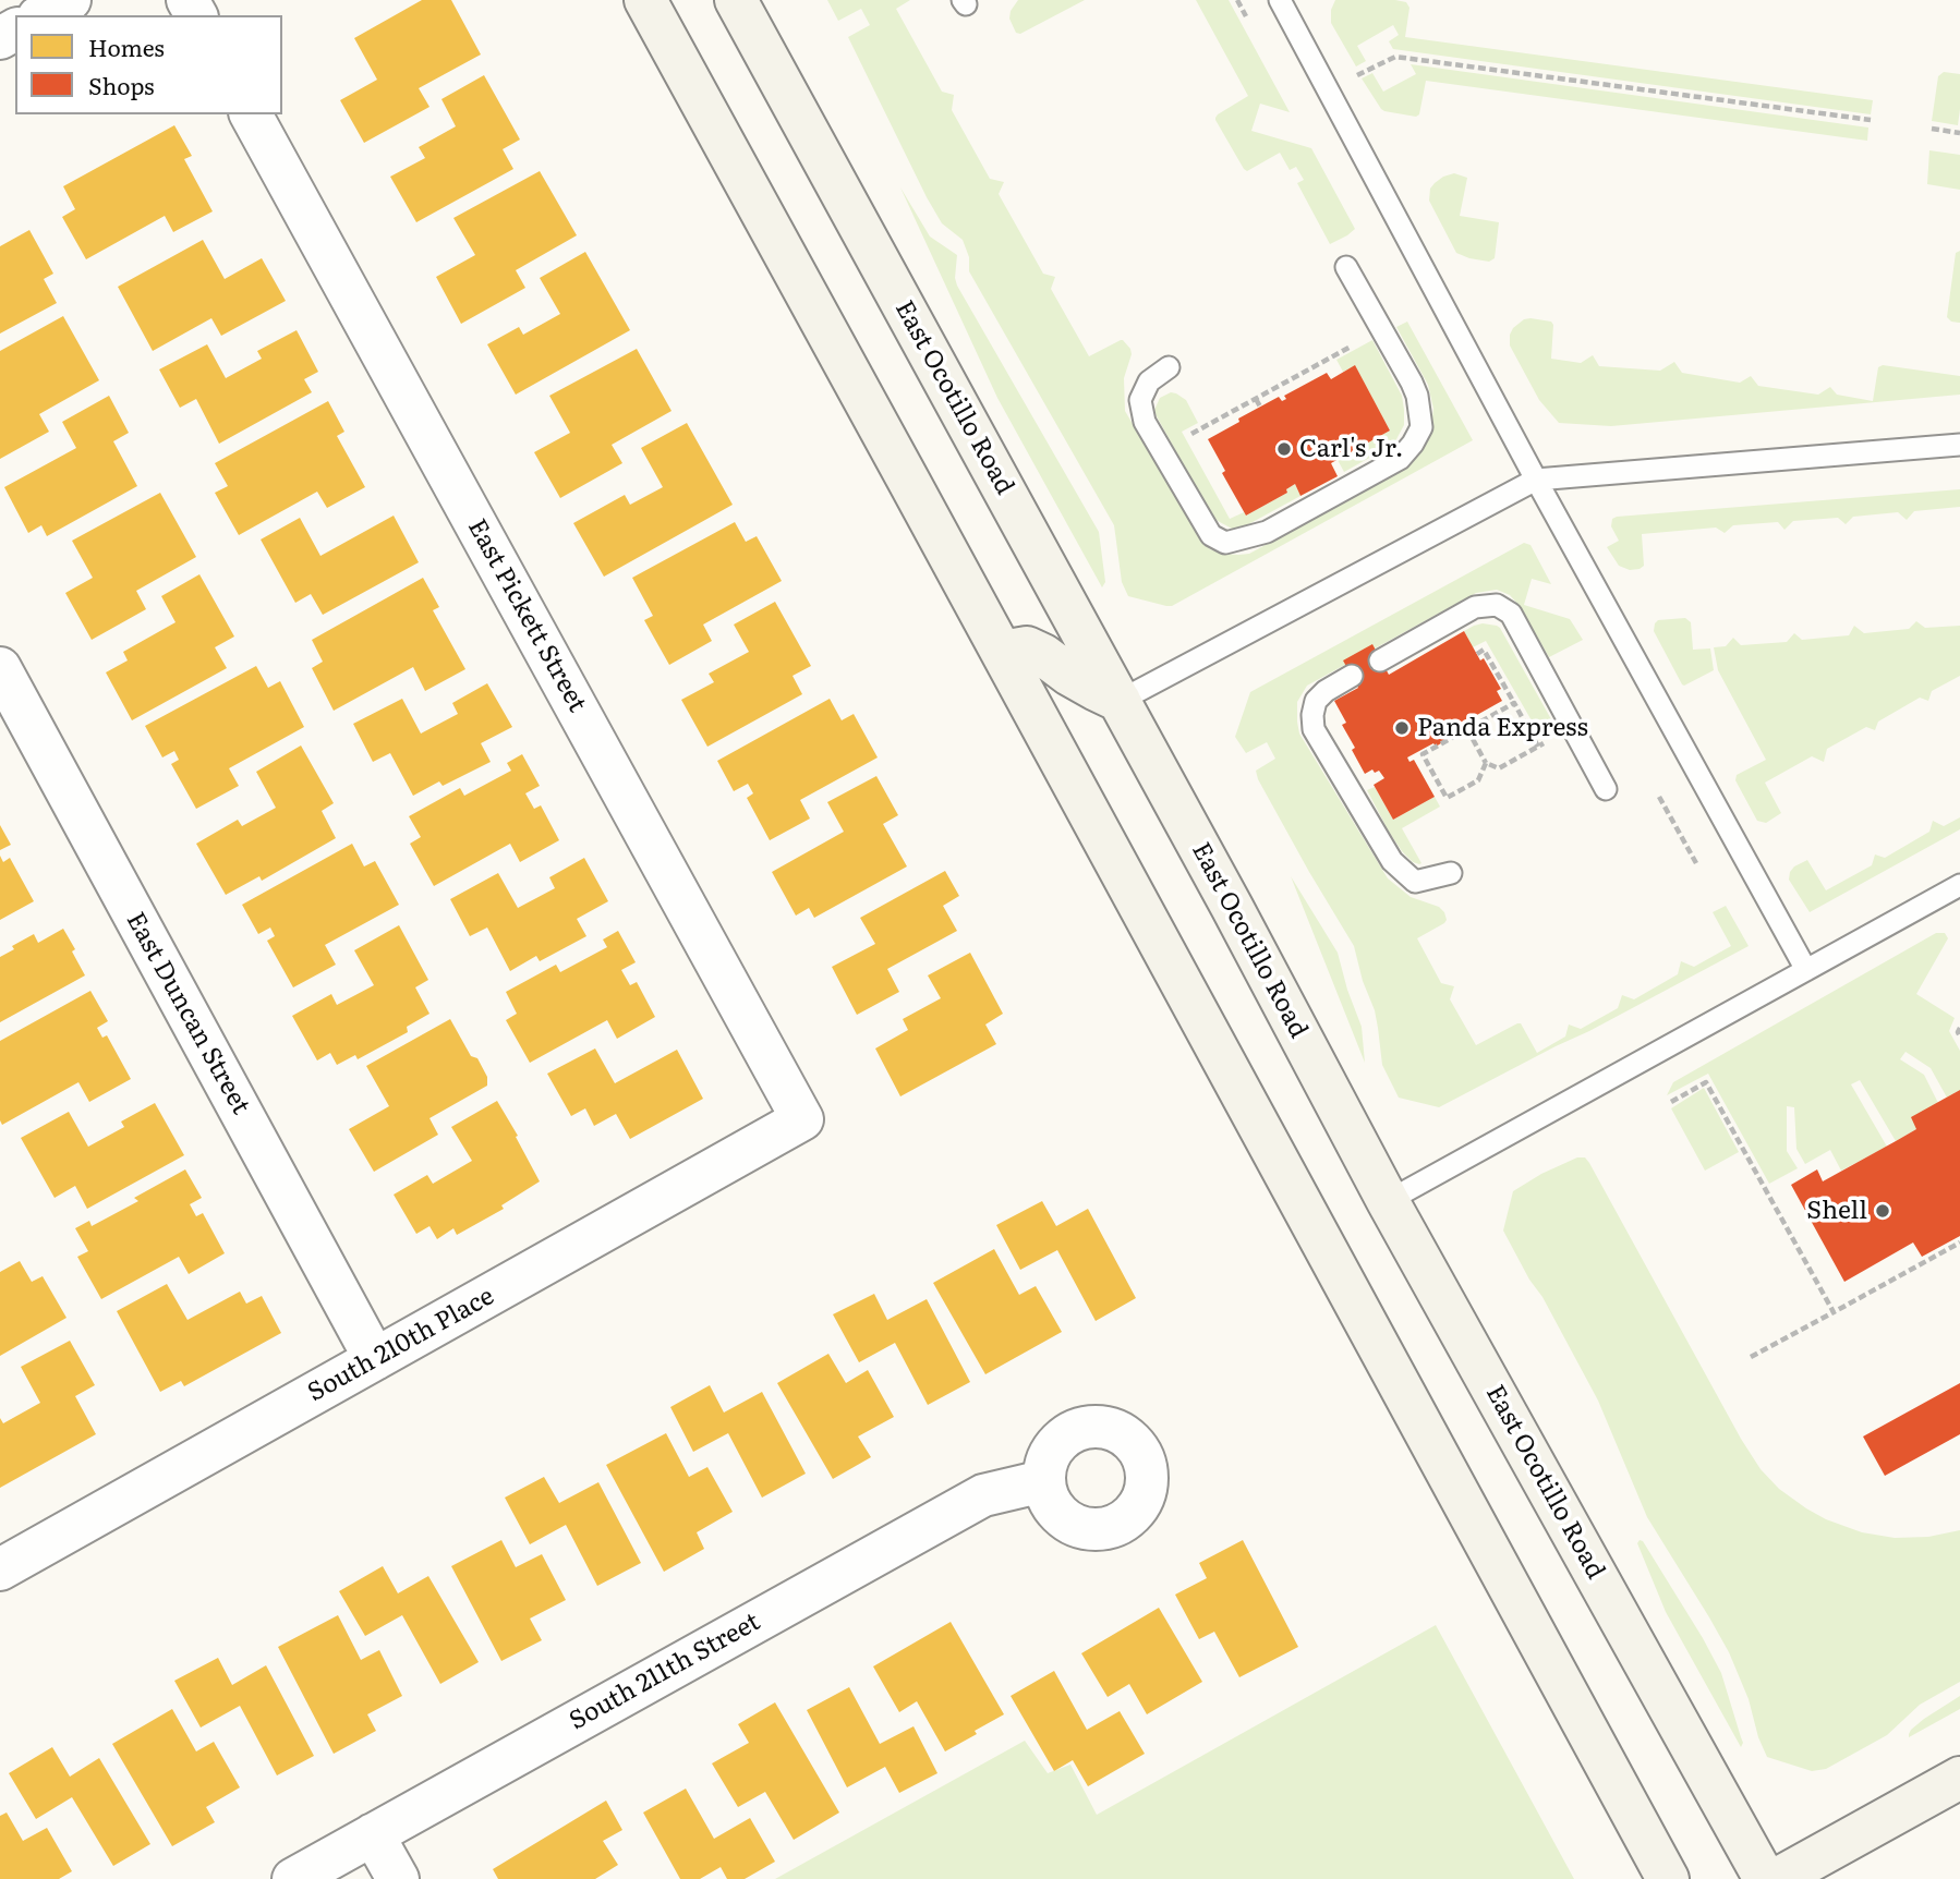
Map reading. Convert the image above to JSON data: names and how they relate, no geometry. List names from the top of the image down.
{
  "streets": {
    "main road": ["East Ocotillo Road"],
    "street": [
      "East Pickett Street",
      "East Duncan Street",
      "South 210th Place",
      "South 211th Street"
    ]
  },
  "crossings": [
    ["East Pickett Street", "South 210th Place"],
    ["East Duncan Street", "South 210th Place"]
  ],
  "places": ["Carl's Jr.", "Panda Express", "Shell"],
  "legend": ["Homes", "Shops"]
}
